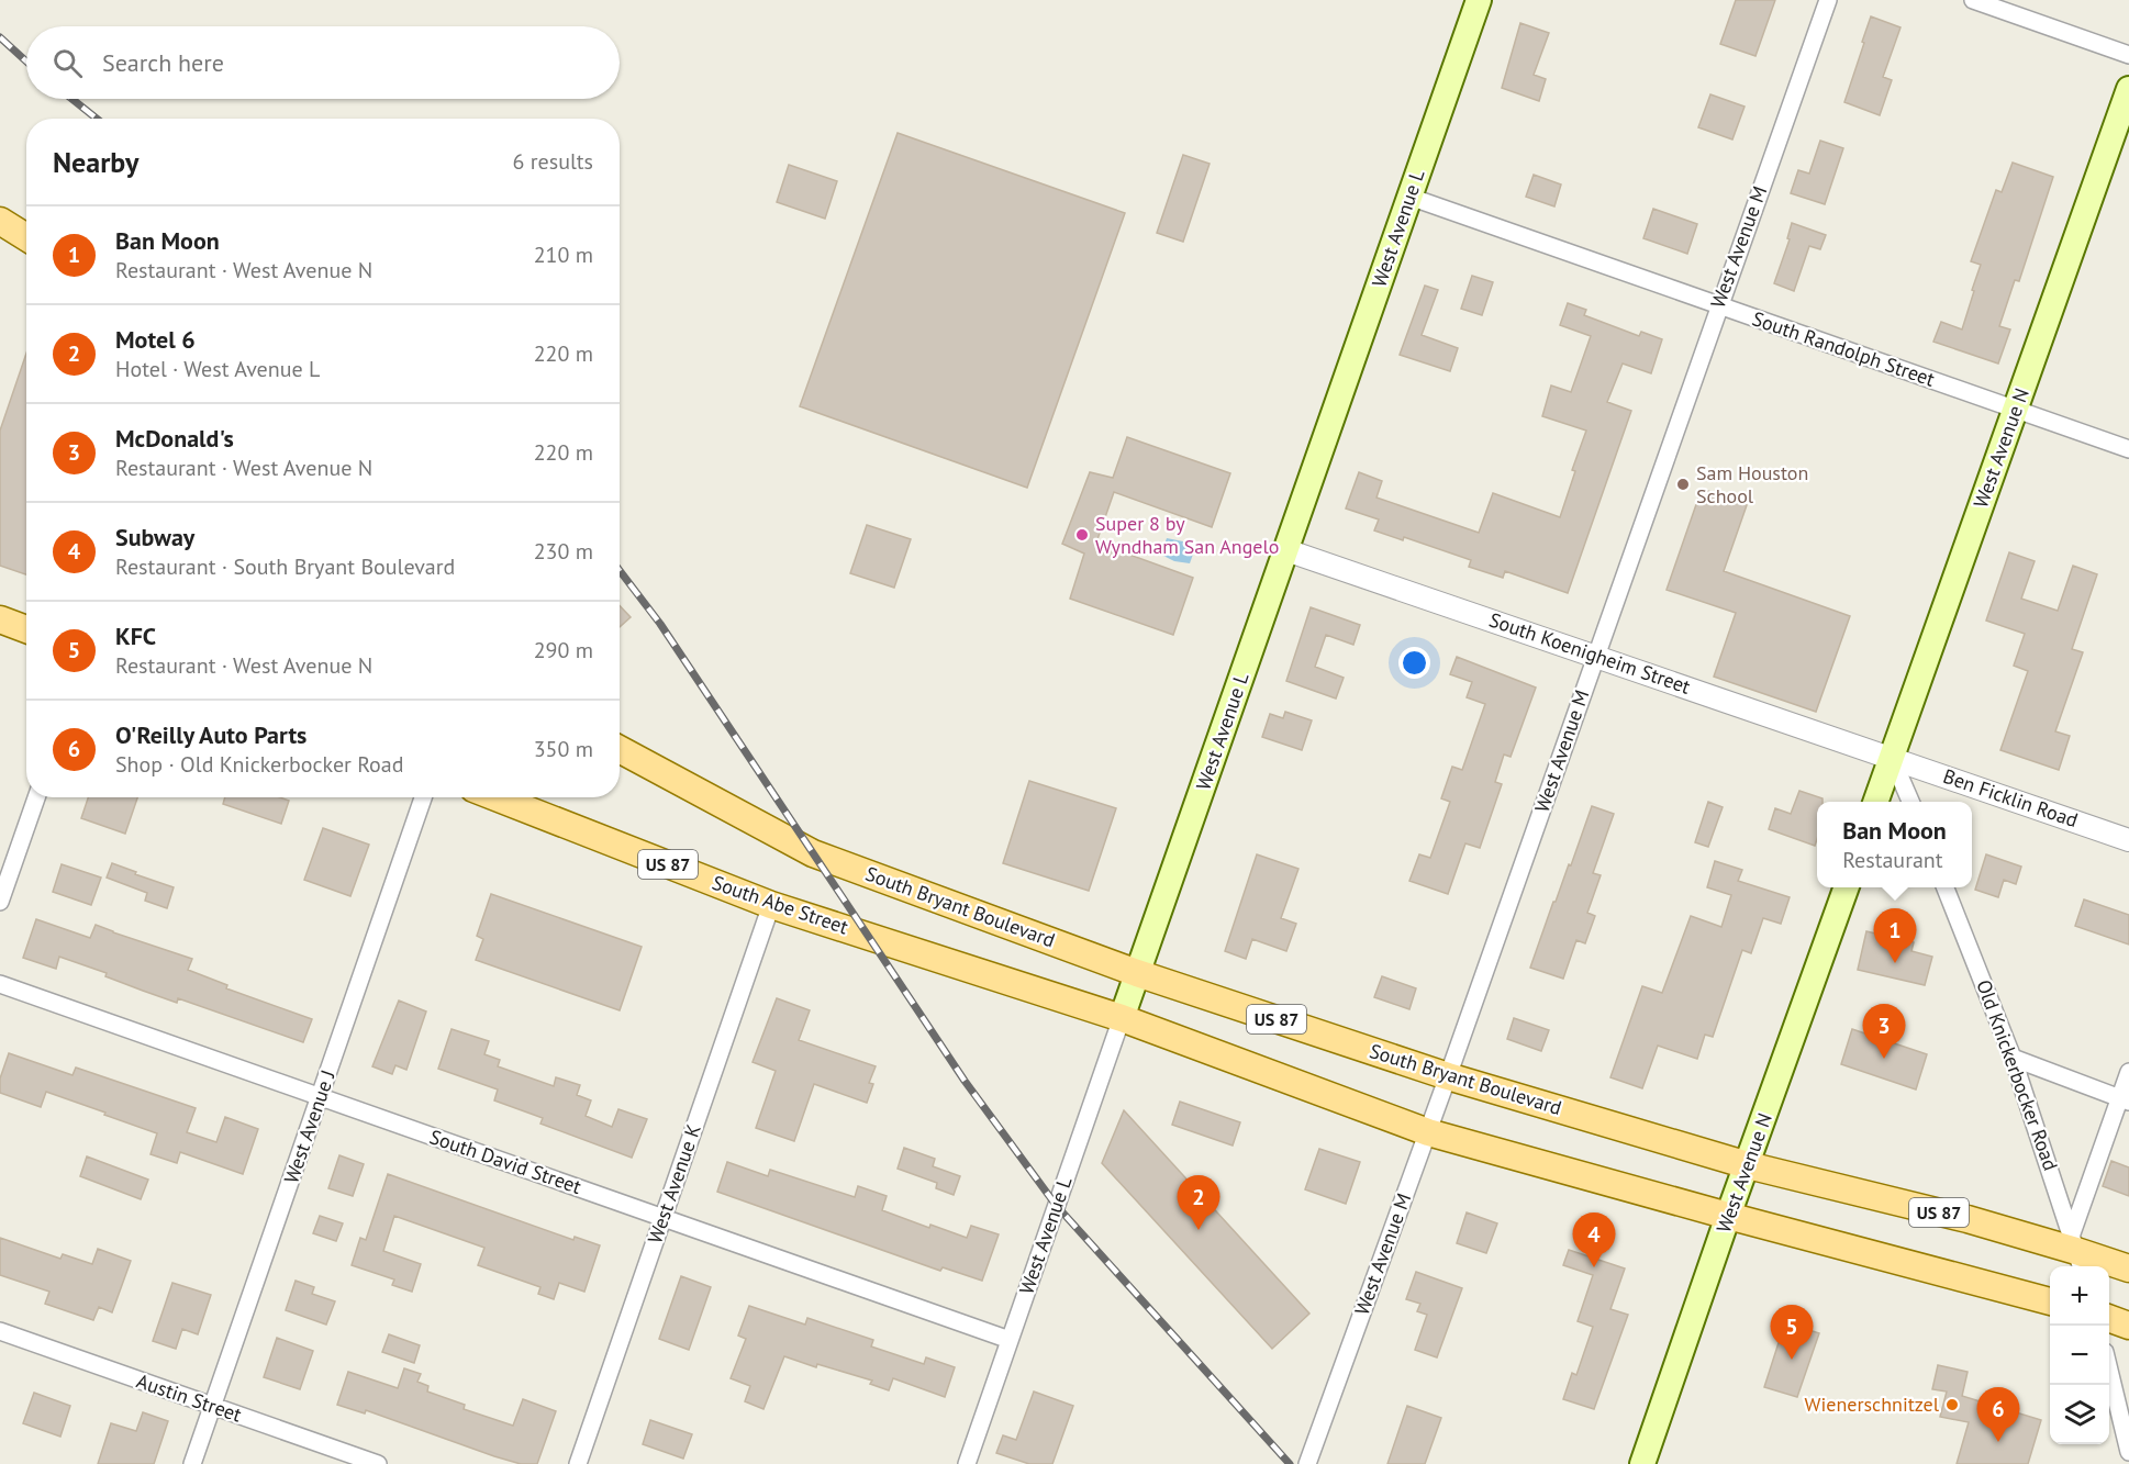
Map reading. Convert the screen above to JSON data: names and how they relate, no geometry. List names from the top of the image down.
{
  "streets": {
    "main road": [
      "West Avenue L",
      "West Avenue N",
      "US 87",
      "South Abe Street",
      "South Bryant Boulevard"
    ],
    "street": [
      "West Avenue M",
      "South Randolph Street",
      "South Koenigheim Street",
      "Ben Ficklin Road",
      "Old Knickerbocker Road",
      "West Avenue J",
      "South David Street",
      "West Avenue K",
      "Austin Street"
    ]
  },
  "crossings": [
    ["West Avenue L", "South Randolph Street"],
    ["West Avenue L", "South Koenigheim Street"],
    ["West Avenue L", "US 87"],
    ["West Avenue L", "South Abe Street"],
    ["West Avenue L", "South Bryant Boulevard"],
    ["West Avenue L", "South David Street"],
    ["West Avenue M", "South Randolph Street"],
    ["West Avenue M", "South Koenigheim Street"],
    ["West Avenue M", "US 87"],
    ["West Avenue M", "South Bryant Boulevard"],
    ["South Randolph Street", "West Avenue N"],
    ["West Avenue N", "South Koenigheim Street"],
    ["West Avenue N", "Ben Ficklin Road"],
    ["West Avenue N", "US 87"],
    ["West Avenue N", "South Bryant Boulevard"],
    ["South Koenigheim Street", "Ben Ficklin Road"],
    ["US 87", "South Abe Street"],
    ["South Abe Street", "West Avenue K"],
    ["South Bryant Boulevard", "Old Knickerbocker Road"],
    ["West Avenue J", "South David Street"],
    ["West Avenue J", "Austin Street"],
    ["South David Street", "West Avenue K"]
  ],
  "places": ["Sam Houston School", "Super 8 by Wyndham San Angelo", "Wienerschnitzel"],
  "page": {
    "search": "Search here",
    "heading": ["Nearby", "6 results"],
    "list": [
      {
        "mark": "1",
        "name": "Ban Moon",
        "note": "Restaurant · West Avenue N",
        "value": "210 m"
      },
      {
        "mark": "2",
        "name": "Motel 6",
        "note": "Hotel · West Avenue L",
        "value": "220 m"
      },
      {
        "mark": "3",
        "name": "McDonald's",
        "note": "Restaurant · West Avenue N",
        "value": "220 m"
      },
      {
        "mark": "4",
        "name": "Subway",
        "note": "Restaurant · South Bryant Boulevard",
        "value": "230 m"
      },
      {
        "mark": "5",
        "name": "KFC",
        "note": "Restaurant · West Avenue N",
        "value": "290 m"
      },
      {
        "mark": "6",
        "name": "O'Reilly Auto Parts",
        "note": "Shop · Old Knickerbocker Road",
        "value": "350 m"
      }
    ],
    "popup": ["Ban Moon", "Restaurant"],
    "pins": [
      "1",
      "3",
      "2",
      "4",
      "5",
      "6"
    ],
    "map_buttons": ["+", "−"]
  }
}
